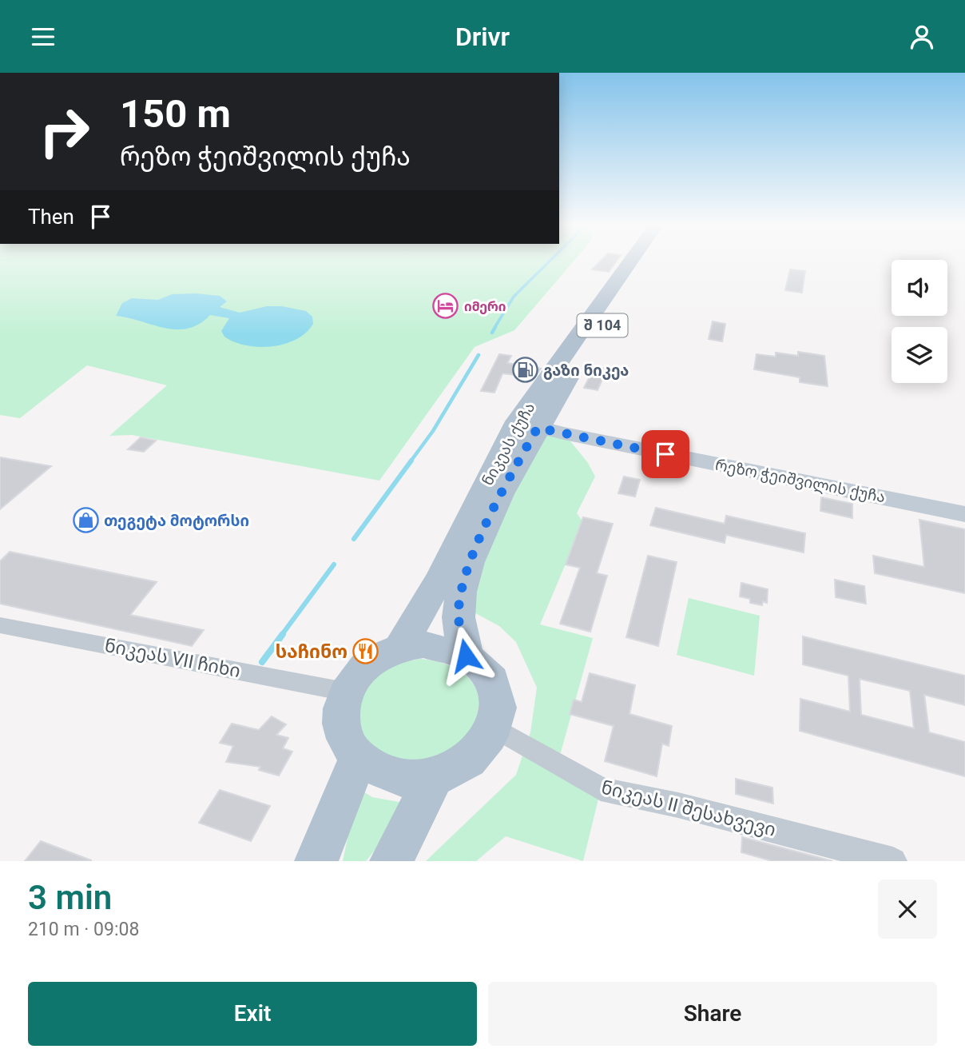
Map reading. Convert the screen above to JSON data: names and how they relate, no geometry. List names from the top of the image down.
{
  "streets": {
    "main road": ["შ 104", "ნიკეას ქუჩა", "რეზო ჭეიშვილის ქუჩა"],
    "street": ["ნიკეას VII ჩიხი", "ნიკეას II შესახვევი"]
  },
  "crossings": [
    ["ნიკეას ქუჩა", "რეზო ჭეიშვილის ქუჩა"],
    ["ნიკეას ქუჩა", "ნიკეას VII ჩიხი"],
    ["ნიკეას ქუჩა", "ნიკეას II შესახვევი"],
    ["ნიკეას VII ჩიხი", "ნიკეას II შესახვევი"]
  ],
  "places": {
    "hotel": ["იმერი"],
    "fuel station": ["გაზი ნიკეა"],
    "shop": ["თეგეტა მოტორსი"],
    "restaurant": ["საჩინო"]
  },
  "page": {
    "header": "Drivr",
    "turn": ["150 m", "რეზო ჭეიშვილის ქუჩა"],
    "then": "Then",
    "heading": ["3 min", "210 m · 09:08"],
    "buttons": ["Exit", "Share"]
  }
}
